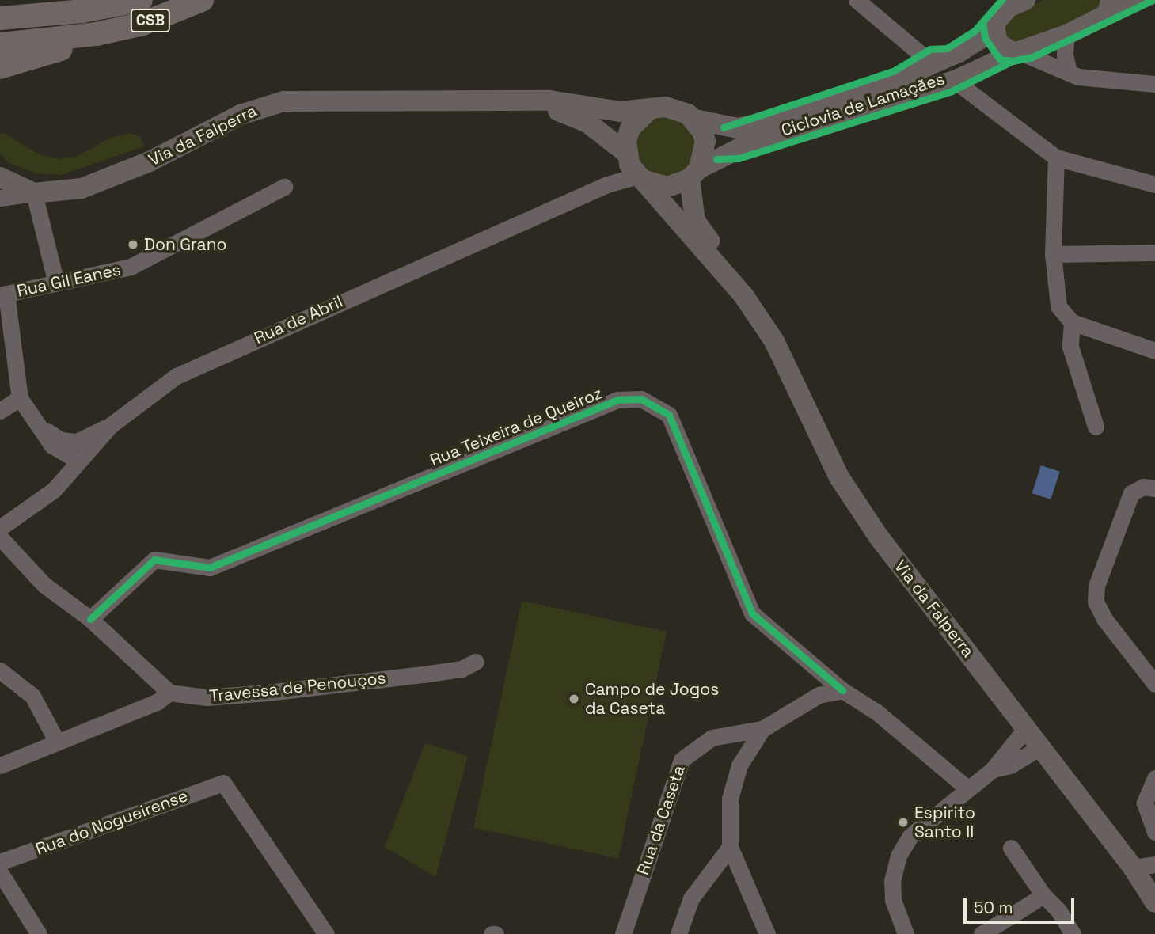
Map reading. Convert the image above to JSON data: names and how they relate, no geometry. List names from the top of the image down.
{
  "streets": {
    "highway": ["CSB"],
    "main road": ["Via da Falperra"],
    "street": [
      "Rua Gil Eanes",
      "Rua de Abril",
      "Rua Teixeira de Queiroz",
      "Travessa de Penouços",
      "Rua da Caseta",
      "Rua do Nogueirense"
    ],
    "cycle path": ["Ciclovia de Lamaçães"]
  },
  "crossings": [
    ["Via da Falperra", "Rua de Abril"]
  ],
  "places": ["Don Grano", "Campo de Jogos da Caseta", "Espirito Santo II"],
  "scale_bar": "50 m"
}
